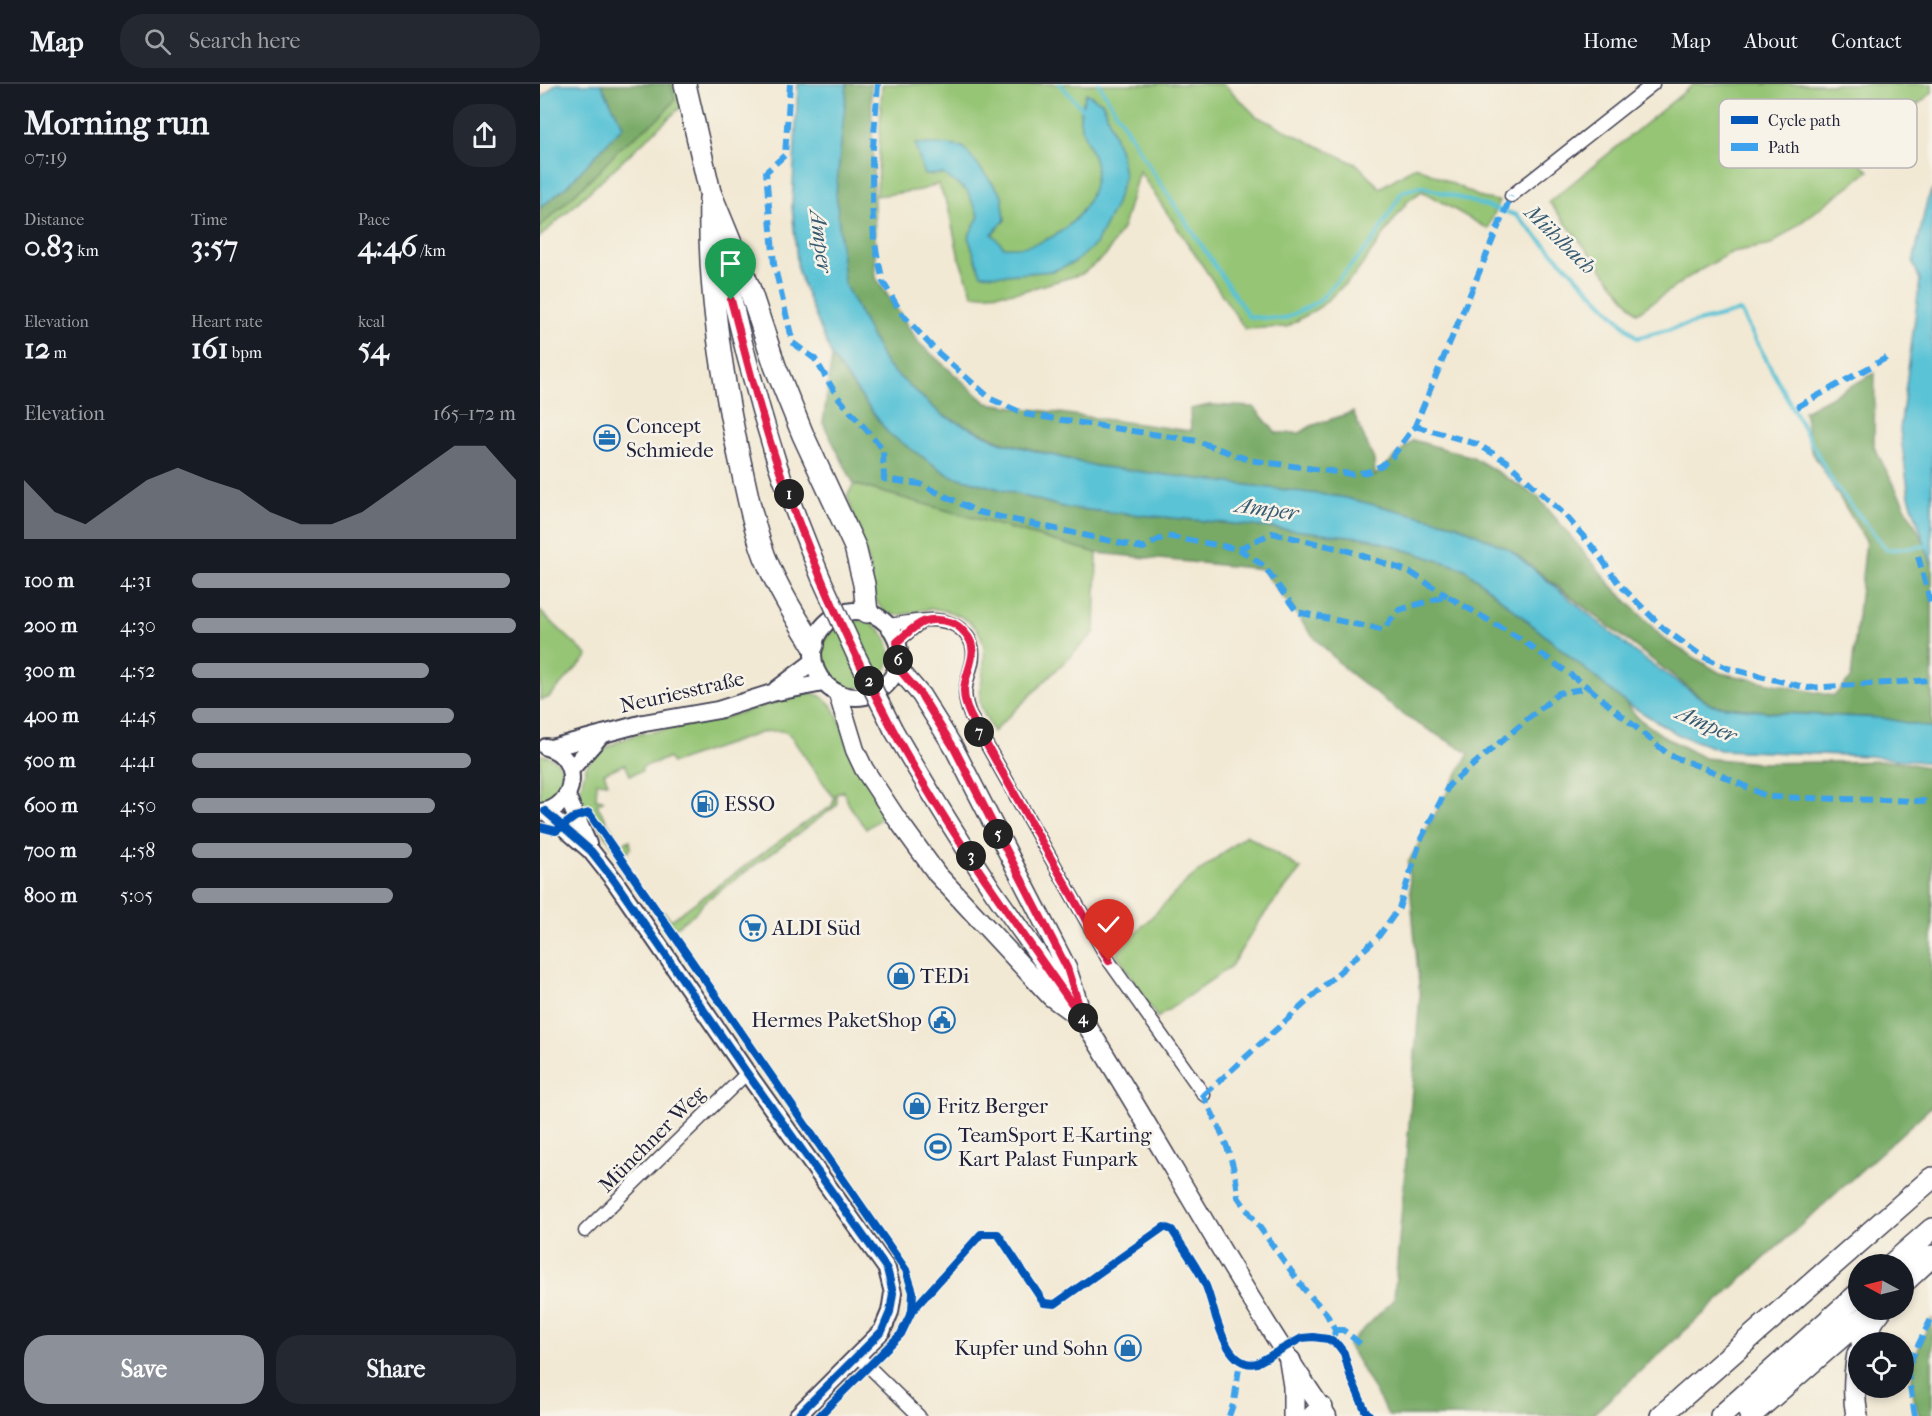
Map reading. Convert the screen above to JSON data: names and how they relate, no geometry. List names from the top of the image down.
{
  "streets": {
    "street": ["Neuriesstraße", "Münchner Weg"]
  },
  "water": ["Mühlbach", "Amper"],
  "places": {
    "office": ["Concept Schmiede"],
    "fuel station": ["ESSO"],
    "supermarket": ["ALDI Süd"],
    "shop": ["TEDi", "Fritz Berger", "Kupfer und Sohn"],
    "public building": ["Hermes PaketShop"],
    "sports": ["TeamSport E-Karting Kart Palast Funpark"]
  },
  "legend": ["Cycle path", "Path"],
  "north": "left",
  "page": {
    "header": "Map",
    "search": "Search here",
    "nav": [
      "Home",
      "Map",
      "About",
      "Contact"
    ],
    "heading": ["Morning run", "07:19"],
    "stats": [
      ["Distance", "0.83 km"],
      ["Time", "3:57"],
      ["Pace", "4:46 /km"],
      ["Elevation", "12 m"],
      ["Heart rate", "161 bpm"],
      ["kcal", "54"]
    ],
    "chart": ["Elevation", "165–172 m"],
    "pins": [
      "1",
      "6",
      "2",
      "7",
      "5",
      "3",
      "4"
    ],
    "list": [
      {
        "name": "100 m",
        "note": "4:31"
      },
      {
        "name": "200 m",
        "note": "4:30"
      },
      {
        "name": "300 m",
        "note": "4:52"
      },
      {
        "name": "400 m",
        "note": "4:45"
      },
      {
        "name": "500 m",
        "note": "4:41"
      },
      {
        "name": "600 m",
        "note": "4:50"
      },
      {
        "name": "700 m",
        "note": "4:58"
      },
      {
        "name": "800 m",
        "note": "5:05"
      }
    ],
    "buttons": ["Save", "Share"]
  }
}
